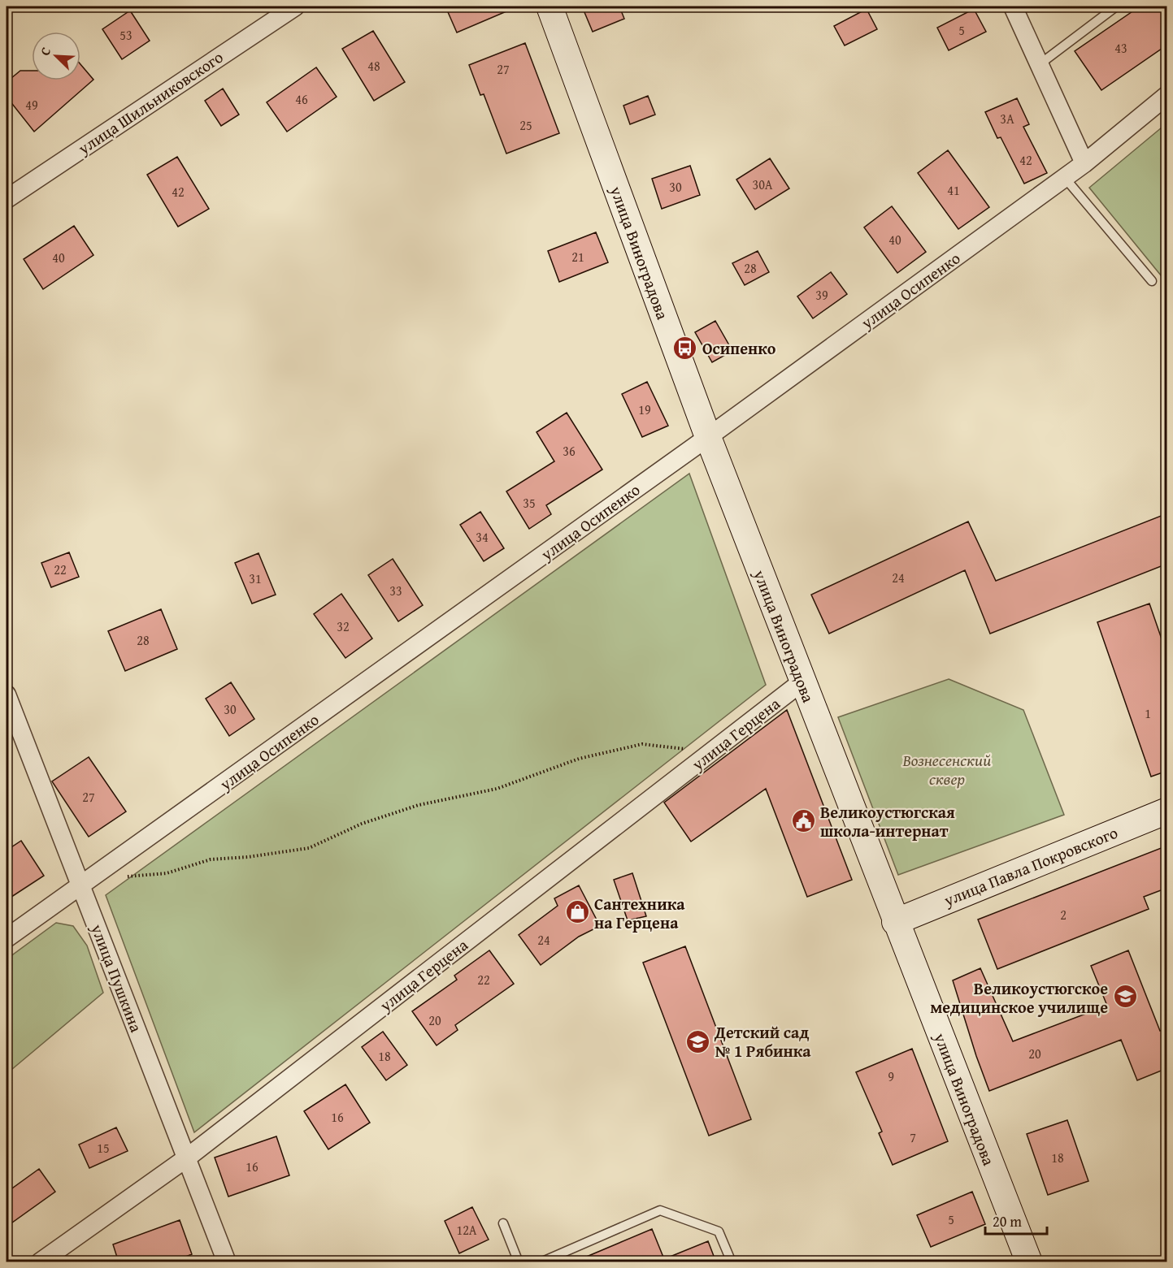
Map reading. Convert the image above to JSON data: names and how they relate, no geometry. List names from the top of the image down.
{
  "streets": {
    "street": [
      "улица Шильниковского",
      "улица Виноградова",
      "улица Осипенко",
      "улица Герцена",
      "улица Павла Покровского",
      "улица Пушкина"
    ]
  },
  "crossings": [
    ["улица Виноградова", "улица Осипенко"],
    ["улица Виноградова", "улица Герцена"],
    ["улица Виноградова", "улица Павла Покровского"],
    ["улица Осипенко", "улица Пушкина"],
    ["улица Герцена", "улица Пушкина"]
  ],
  "parks": ["Вознесенский сквер"],
  "places": {
    "bus stop": ["Осипенко"],
    "public building": ["Великоустюгская школа-интернат"],
    "shop": ["Сантехника на Герцена"],
    "school or university": ["Великоустюгское медицинское училище", "Детский сад № 1 Рябинка"]
  },
  "house_numbers": [
    "5",
    "53",
    "43",
    "48",
    "27",
    "46",
    "49",
    "3А",
    "25",
    "42",
    "30А",
    "30",
    "41",
    "42",
    "40",
    "21",
    "40",
    "28",
    "39",
    "19",
    "36",
    "35",
    "34",
    "22",
    "24",
    "31",
    "33",
    "32",
    "28",
    "30",
    "1",
    "27",
    "2",
    "24",
    "22",
    "20",
    "20",
    "18",
    "9",
    "16",
    "7",
    "15",
    "18",
    "16",
    "5",
    "12А"
  ],
  "scale_bar": "20 m",
  "north": "top left"
}
